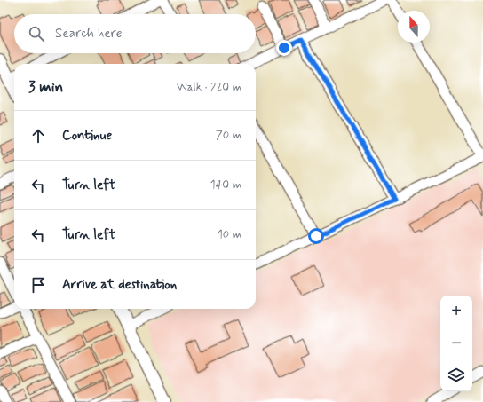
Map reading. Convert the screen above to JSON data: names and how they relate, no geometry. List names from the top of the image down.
{
  "north": "top",
  "page": {
    "search": "Search here",
    "heading": ["3 min", "Walk · 220 m"],
    "list": [
      ["Continue", "70 m"],
      ["Turn left", "140 m"],
      ["Turn left", "10 m"],
      "Arrive at destination"
    ],
    "map_buttons": ["+", "−"]
  }
}
